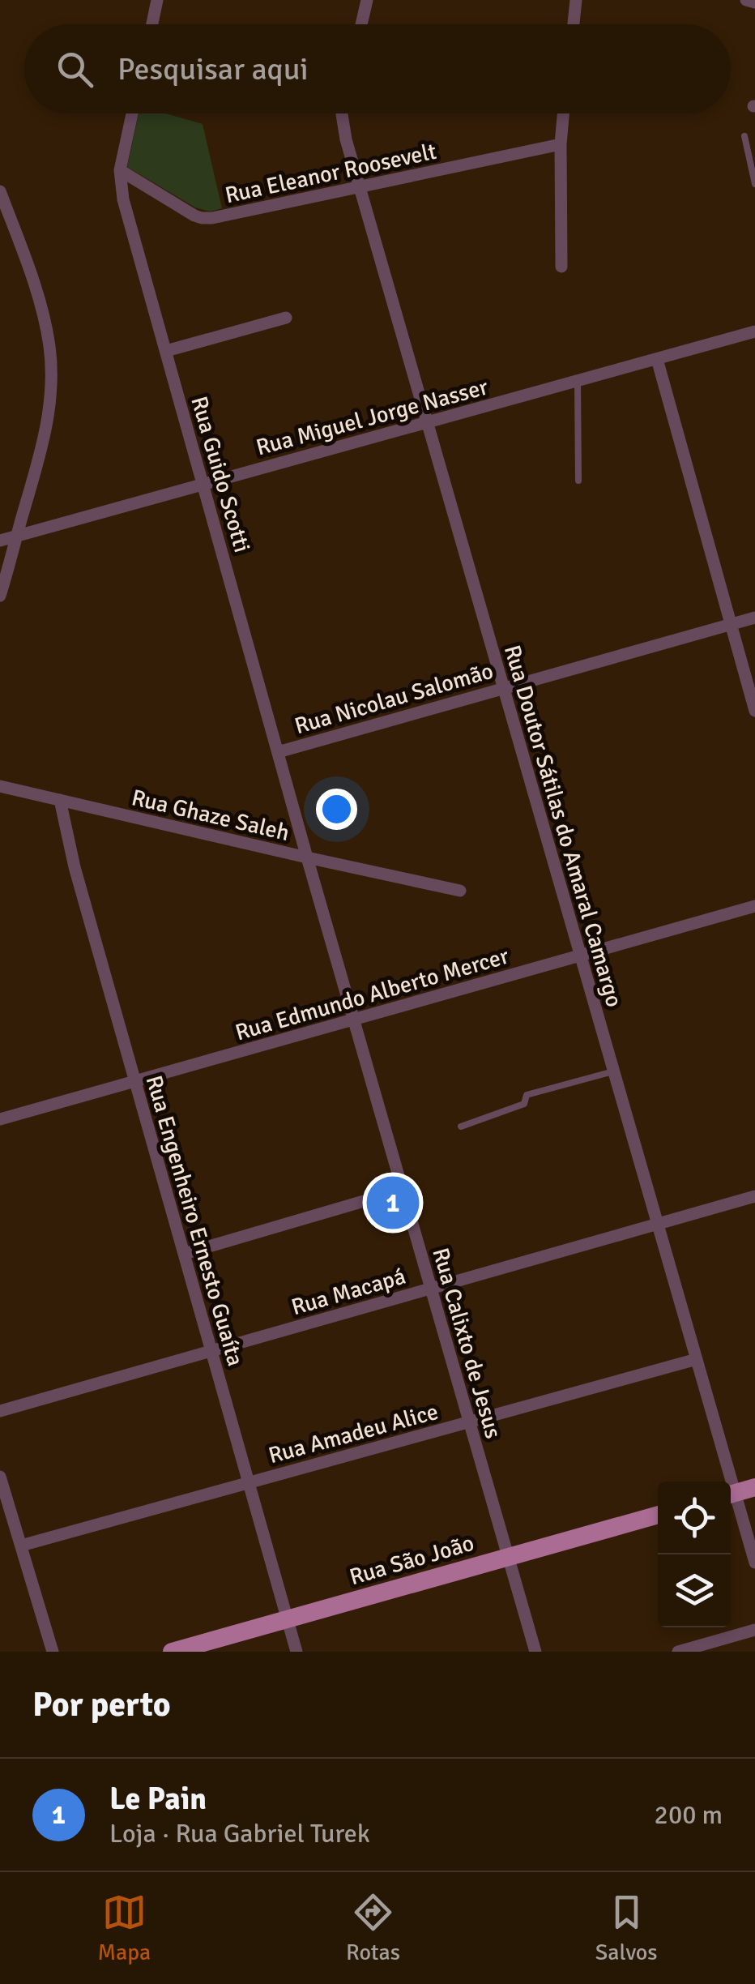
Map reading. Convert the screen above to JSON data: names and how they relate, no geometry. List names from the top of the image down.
{
  "streets": {
    "main road": ["Rua São João"],
    "street": [
      "Rua Eleanor Roosevelt",
      "Rua Miguel Jorge Nasser",
      "Rua Guido Scotti",
      "Rua Nicolau Salomão",
      "Rua Ghaze Saleh",
      "Rua Doutor Sátilas do Amaral Camargo",
      "Rua Edmundo Alberto Mercer",
      "Rua Engenheiro Ernesto Guaíta",
      "Rua Macapá",
      "Rua Calixto de Jesus",
      "Rua Amadeu Alice"
    ]
  },
  "crossings": [
    ["Rua Eleanor Roosevelt", "Rua Guido Scotti"],
    ["Rua Eleanor Roosevelt", "Rua Doutor Sátilas do Amaral Camargo"],
    ["Rua Miguel Jorge Nasser", "Rua Guido Scotti"],
    ["Rua Miguel Jorge Nasser", "Rua Doutor Sátilas do Amaral Camargo"],
    ["Rua Guido Scotti", "Rua Nicolau Salomão"],
    ["Rua Guido Scotti", "Rua Ghaze Saleh"],
    ["Rua Guido Scotti", "Rua Calixto de Jesus"],
    ["Rua Nicolau Salomão", "Rua Doutor Sátilas do Amaral Camargo"],
    ["Rua Ghaze Saleh", "Rua Engenheiro Ernesto Guaíta"],
    ["Rua Ghaze Saleh", "Rua Calixto de Jesus"],
    ["Rua Doutor Sátilas do Amaral Camargo", "Rua Edmundo Alberto Mercer"],
    ["Rua Doutor Sátilas do Amaral Camargo", "Rua Macapá"],
    ["Rua Doutor Sátilas do Amaral Camargo", "Rua Amadeu Alice"],
    ["Rua Edmundo Alberto Mercer", "Rua Engenheiro Ernesto Guaíta"],
    ["Rua Edmundo Alberto Mercer", "Rua Calixto de Jesus"],
    ["Rua Engenheiro Ernesto Guaíta", "Rua Macapá"],
    ["Rua Engenheiro Ernesto Guaíta", "Rua Amadeu Alice"],
    ["Rua Engenheiro Ernesto Guaíta", "Rua São João"],
    ["Rua Macapá", "Rua Calixto de Jesus"],
    ["Rua Calixto de Jesus", "Rua Amadeu Alice"],
    ["Rua Calixto de Jesus", "Rua São João"]
  ],
  "page": {
    "search": "Pesquisar aqui",
    "pins": "1",
    "heading": "Por perto",
    "list": [
      {
        "mark": "1",
        "name": "Le Pain",
        "note": "Loja · Rua Gabriel Turek",
        "value": "200 m"
      }
    ],
    "nav": ["Mapa", "Rotas", "Salvos"]
  }
}
